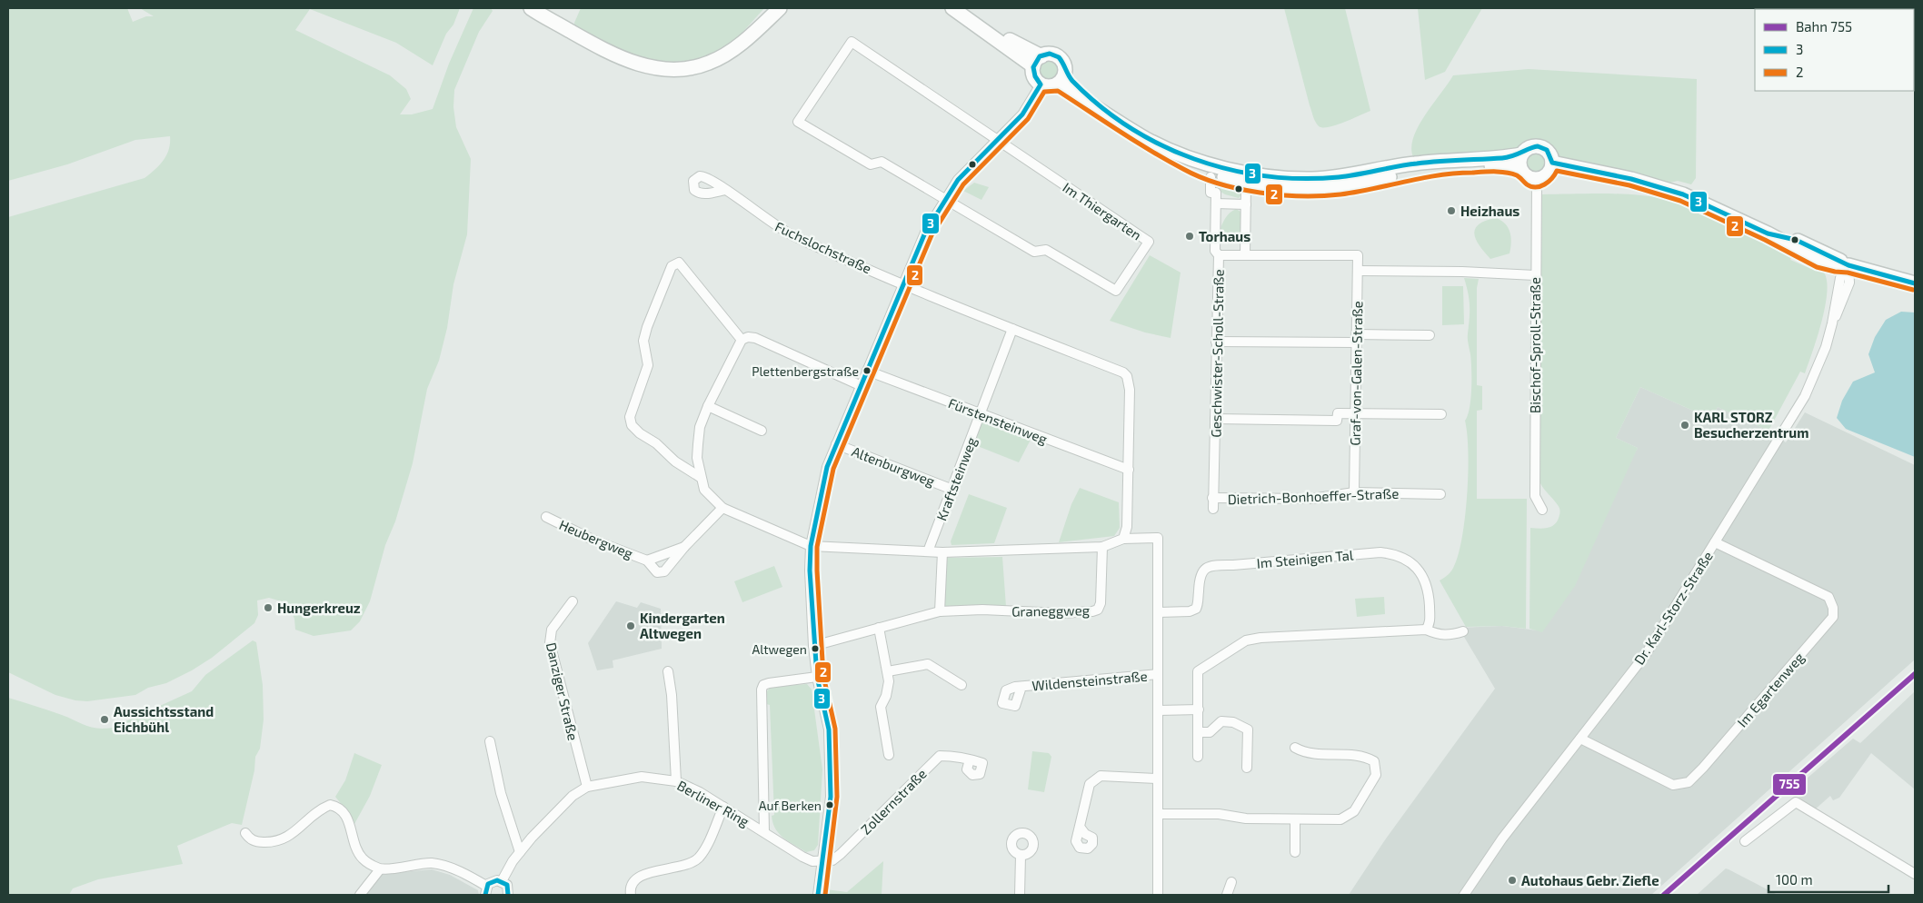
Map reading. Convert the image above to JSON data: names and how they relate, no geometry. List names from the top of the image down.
{
  "streets": {
    "street": [
      "Im Thiergarten",
      "Fuchslochstraße",
      "Bischof-Sproll-Straße",
      "Geschwister-Scholl-Straße",
      "Graf-von-Galen-Straße",
      "Fürstensteinweg",
      "Altenburgweg",
      "Kraftsteinweg",
      "Dietrich-Bonhoeffer-Straße",
      "Heubergweg",
      "Im Steinigen Tal",
      "Dr. Karl-Storz-Straße",
      "Graneggweg",
      "Wildensteinstraße",
      "Im Egartenweg",
      "Danziger Straße",
      "Zollernstraße",
      "Berliner Ring"
    ]
  },
  "crossings": [
    ["Geschwister-Scholl-Straße", "Graf-von-Galen-Straße"],
    ["Geschwister-Scholl-Straße", "Dietrich-Bonhoeffer-Straße"],
    ["Graf-von-Galen-Straße", "Dietrich-Bonhoeffer-Straße"],
    ["Fürstensteinweg", "Kraftsteinweg"],
    ["Altenburgweg", "Kraftsteinweg"],
    ["Dr. Karl-Storz-Straße", "Im Egartenweg"],
    ["Danziger Straße", "Berliner Ring"],
    ["Zollernstraße", "Berliner Ring"]
  ],
  "places": [
    "Heizhaus",
    "Torhaus",
    "Plettenbergstraße",
    "KARL STORZ Besucherzentrum",
    "Hungerkreuz",
    "Kindergarten Altwegen",
    "Altwegen",
    "Aussichtsstand Eichbühl",
    "Auf Berken",
    "Autohaus Gebr. Ziefle"
  ],
  "lines": ["transit line 3", "transit line 2", "rail line 755"],
  "legend": ["Bahn 755", "3", "2"],
  "scale_bar": "100 m"
}
